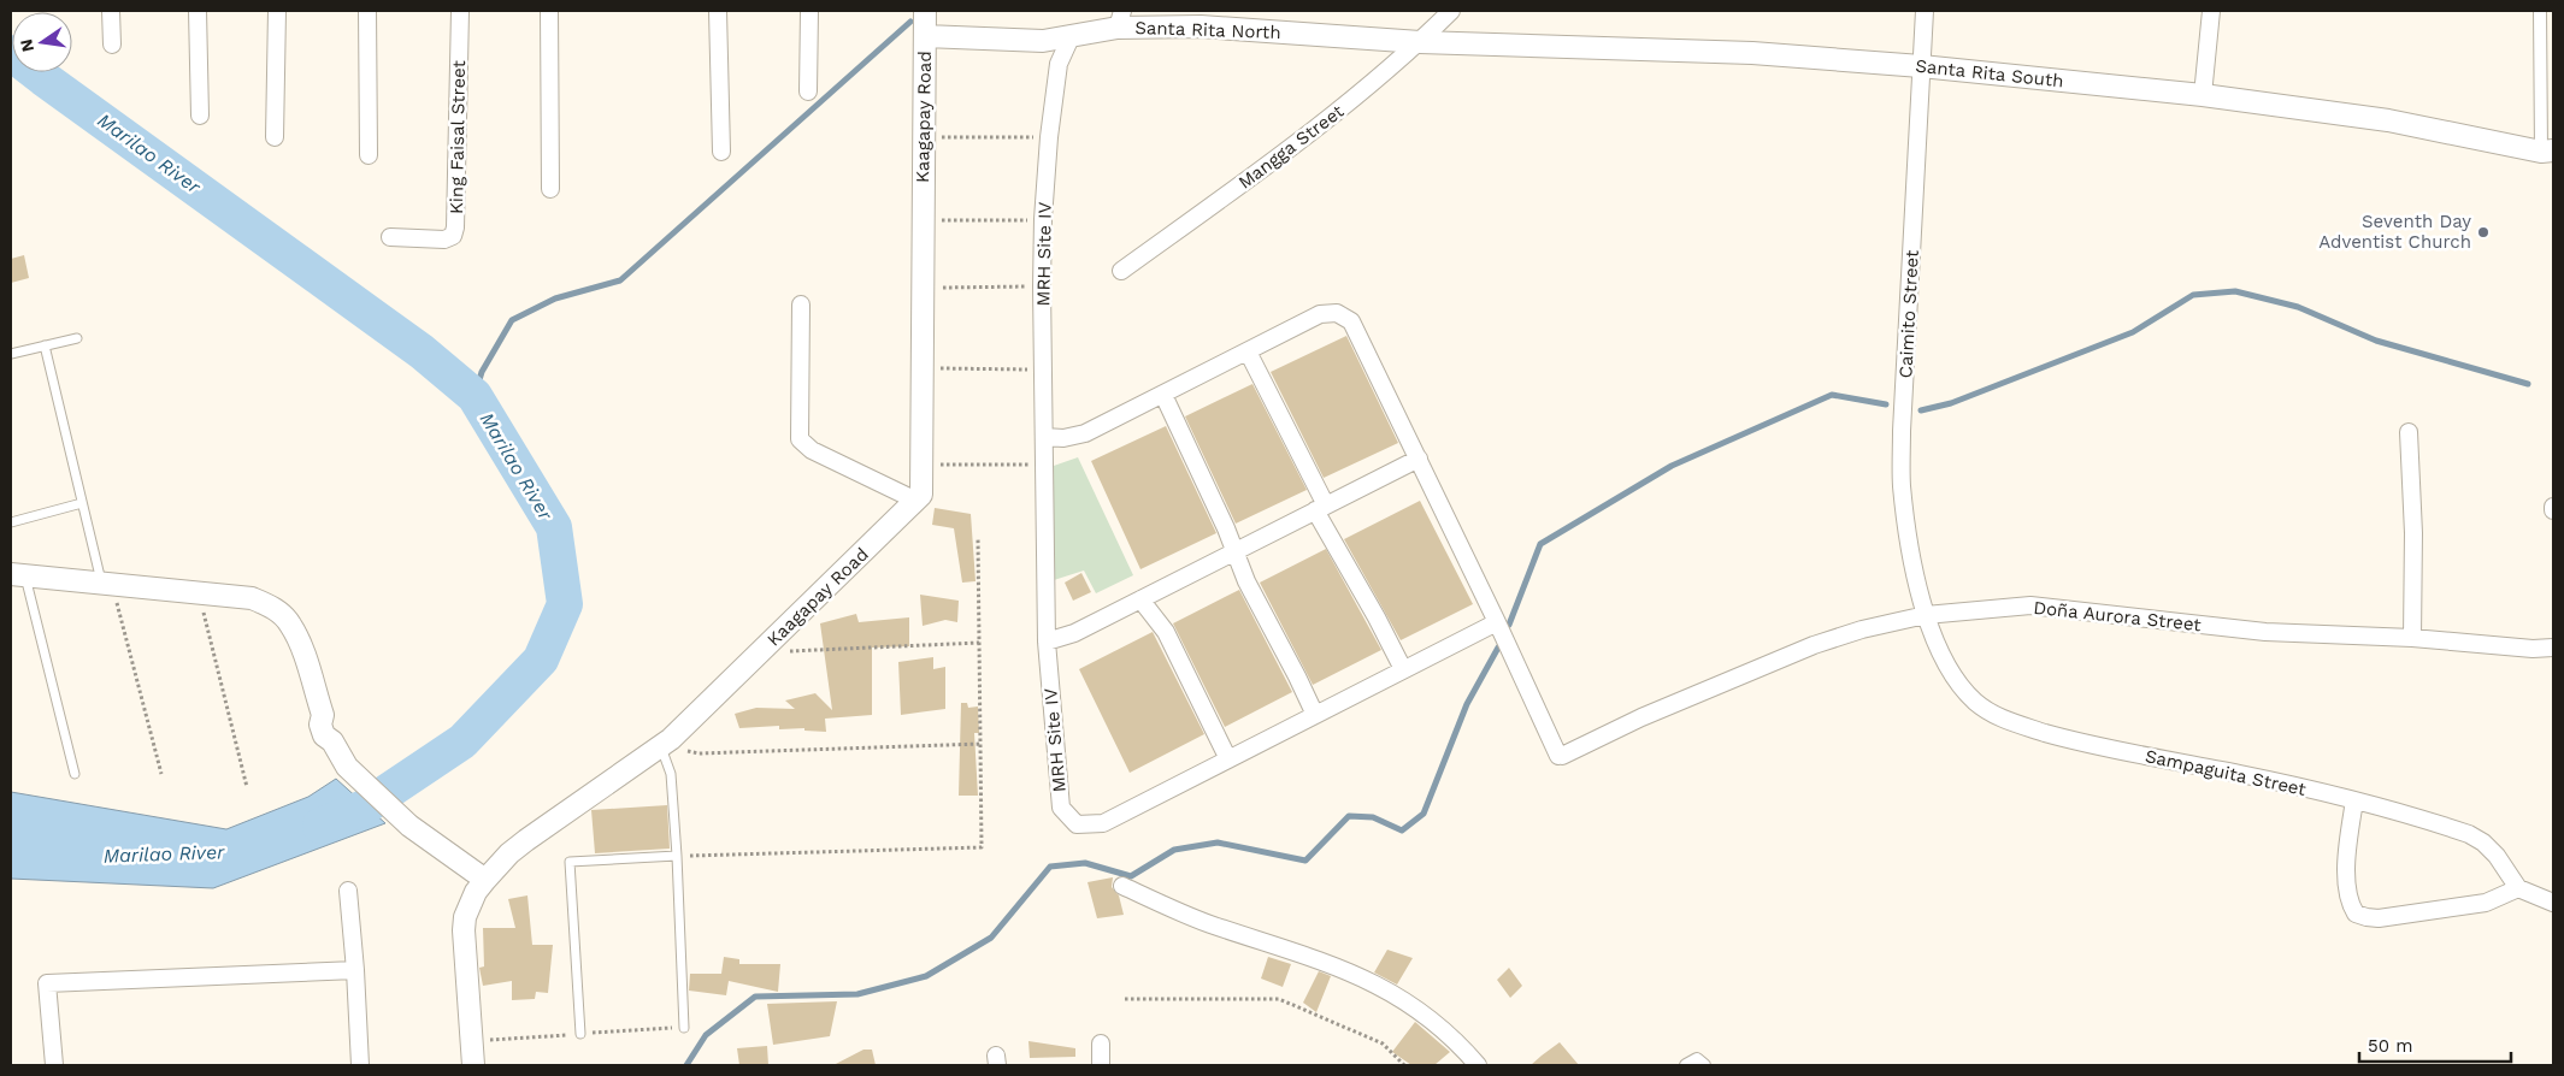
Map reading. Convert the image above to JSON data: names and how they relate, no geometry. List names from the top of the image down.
{
  "streets": {
    "street": [
      "Santa Rita North",
      "Santa Rita South",
      "Kaagapay Road",
      "King Faisal Street",
      "Mangga Street",
      "MRH Site IV",
      "Caimito Street",
      "Doña Aurora Street",
      "Sampaguita Street"
    ]
  },
  "crossings": [
    ["Santa Rita North", "Santa Rita South"],
    ["Santa Rita North", "Kaagapay Road"],
    ["Santa Rita North", "Mangga Street"],
    ["Santa Rita North", "MRH Site IV"],
    ["Santa Rita South", "Mangga Street"],
    ["Santa Rita South", "Caimito Street"],
    ["MRH Site IV", "Doña Aurora Street"],
    ["Caimito Street", "Doña Aurora Street"],
    ["Caimito Street", "Sampaguita Street"],
    ["Doña Aurora Street", "Sampaguita Street"]
  ],
  "water": ["Marilao River"],
  "places": ["Seventh Day Adventist Church"],
  "scale_bar": "50 m",
  "north": "left"
}
